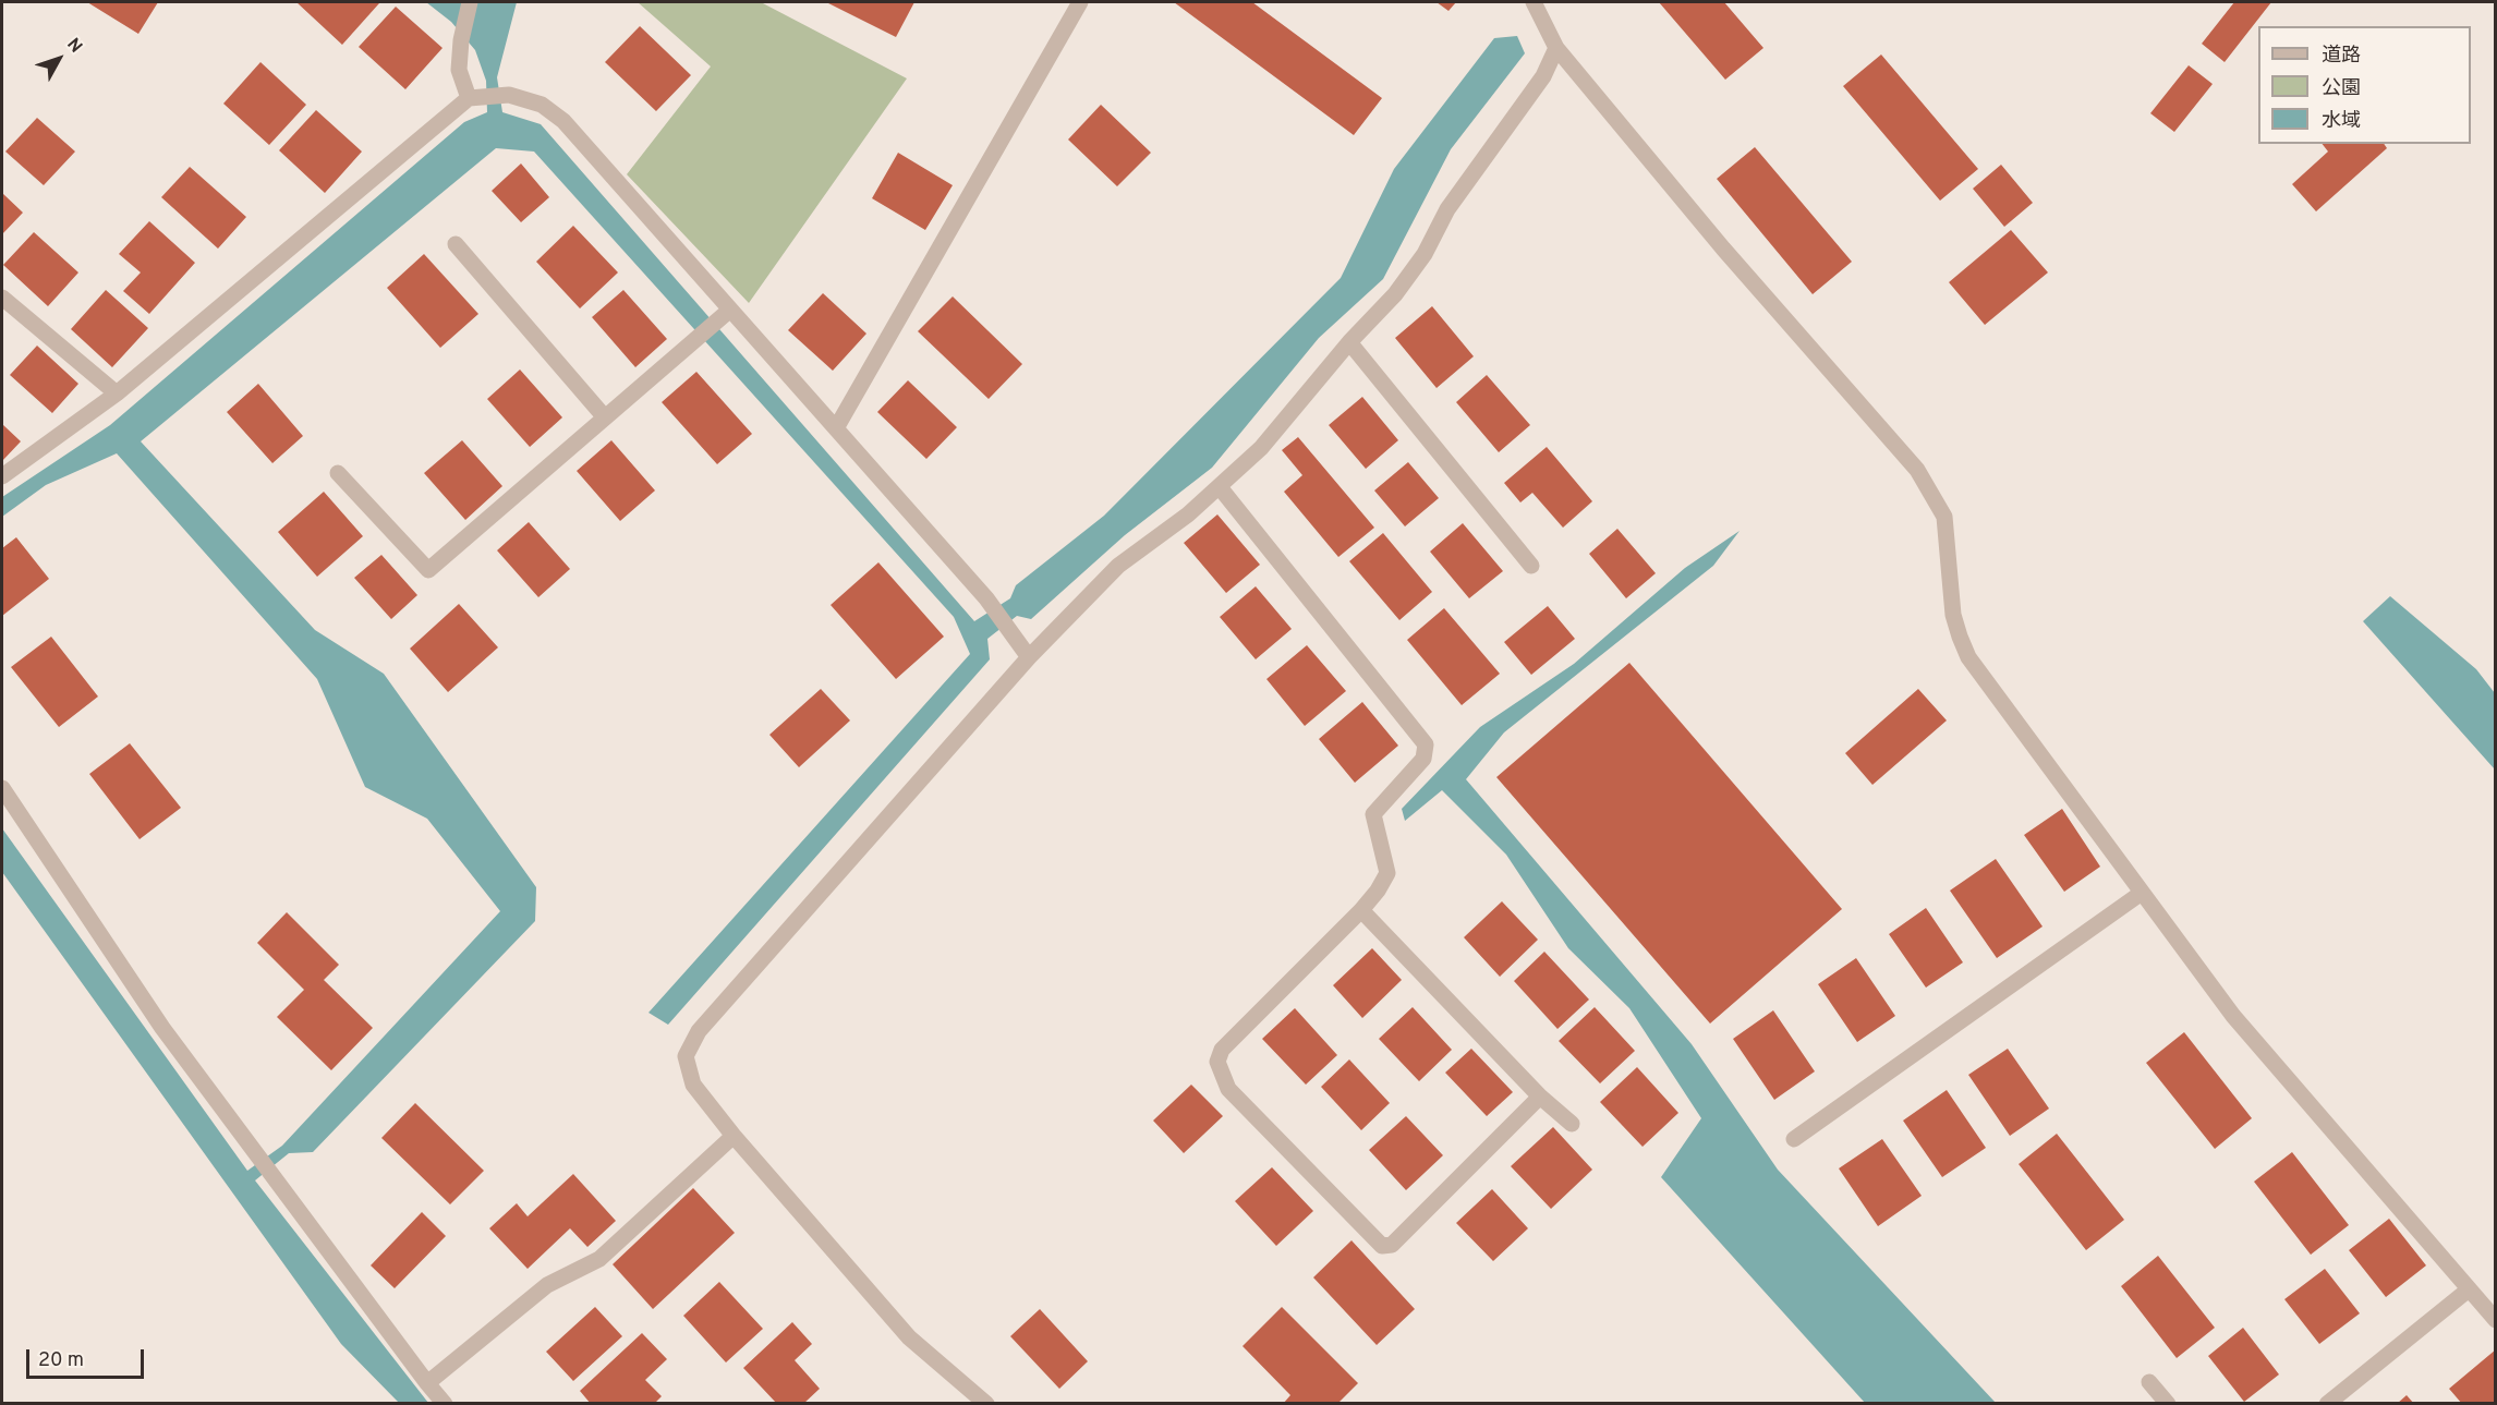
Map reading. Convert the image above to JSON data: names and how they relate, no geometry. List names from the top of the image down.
{
  "legend": ["道路", "公園", "水域"],
  "scale_bar": "20 m",
  "north": "top right"
}
